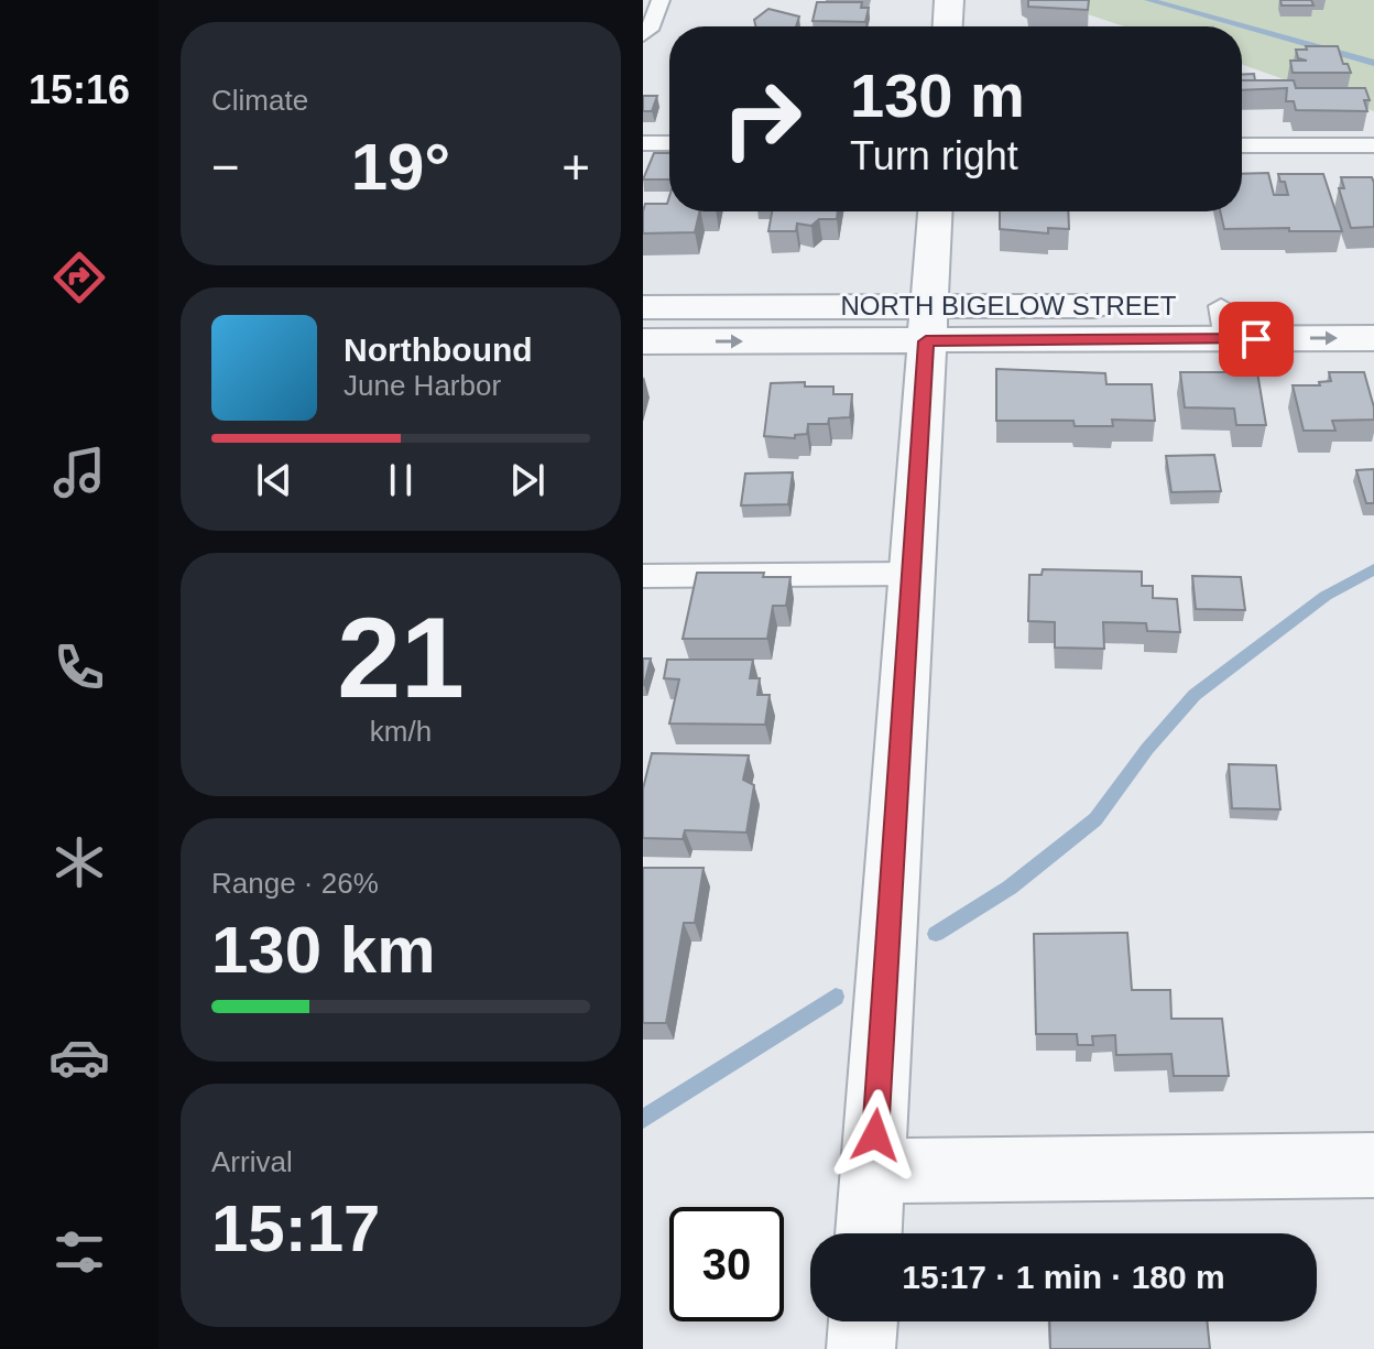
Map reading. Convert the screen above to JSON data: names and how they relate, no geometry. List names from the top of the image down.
{
  "streets": {
    "street": ["NORTH BIGELOW STREET"]
  },
  "page": {
    "tabs": "15:16",
    "tile": [
      "Climate",
      ["21", "km/h"],
      ["Range · 26%", "130 km"],
      ["Arrival", "15:17"]
    ],
    "turn": ["130 m", "Turn right"],
    "heat": ["−", "19°", "+"],
    "song": ["Northbound", "June Harbor"],
    "limit": "30",
    "trip": "15:17 · 1 min · 180 m"
  }
}
